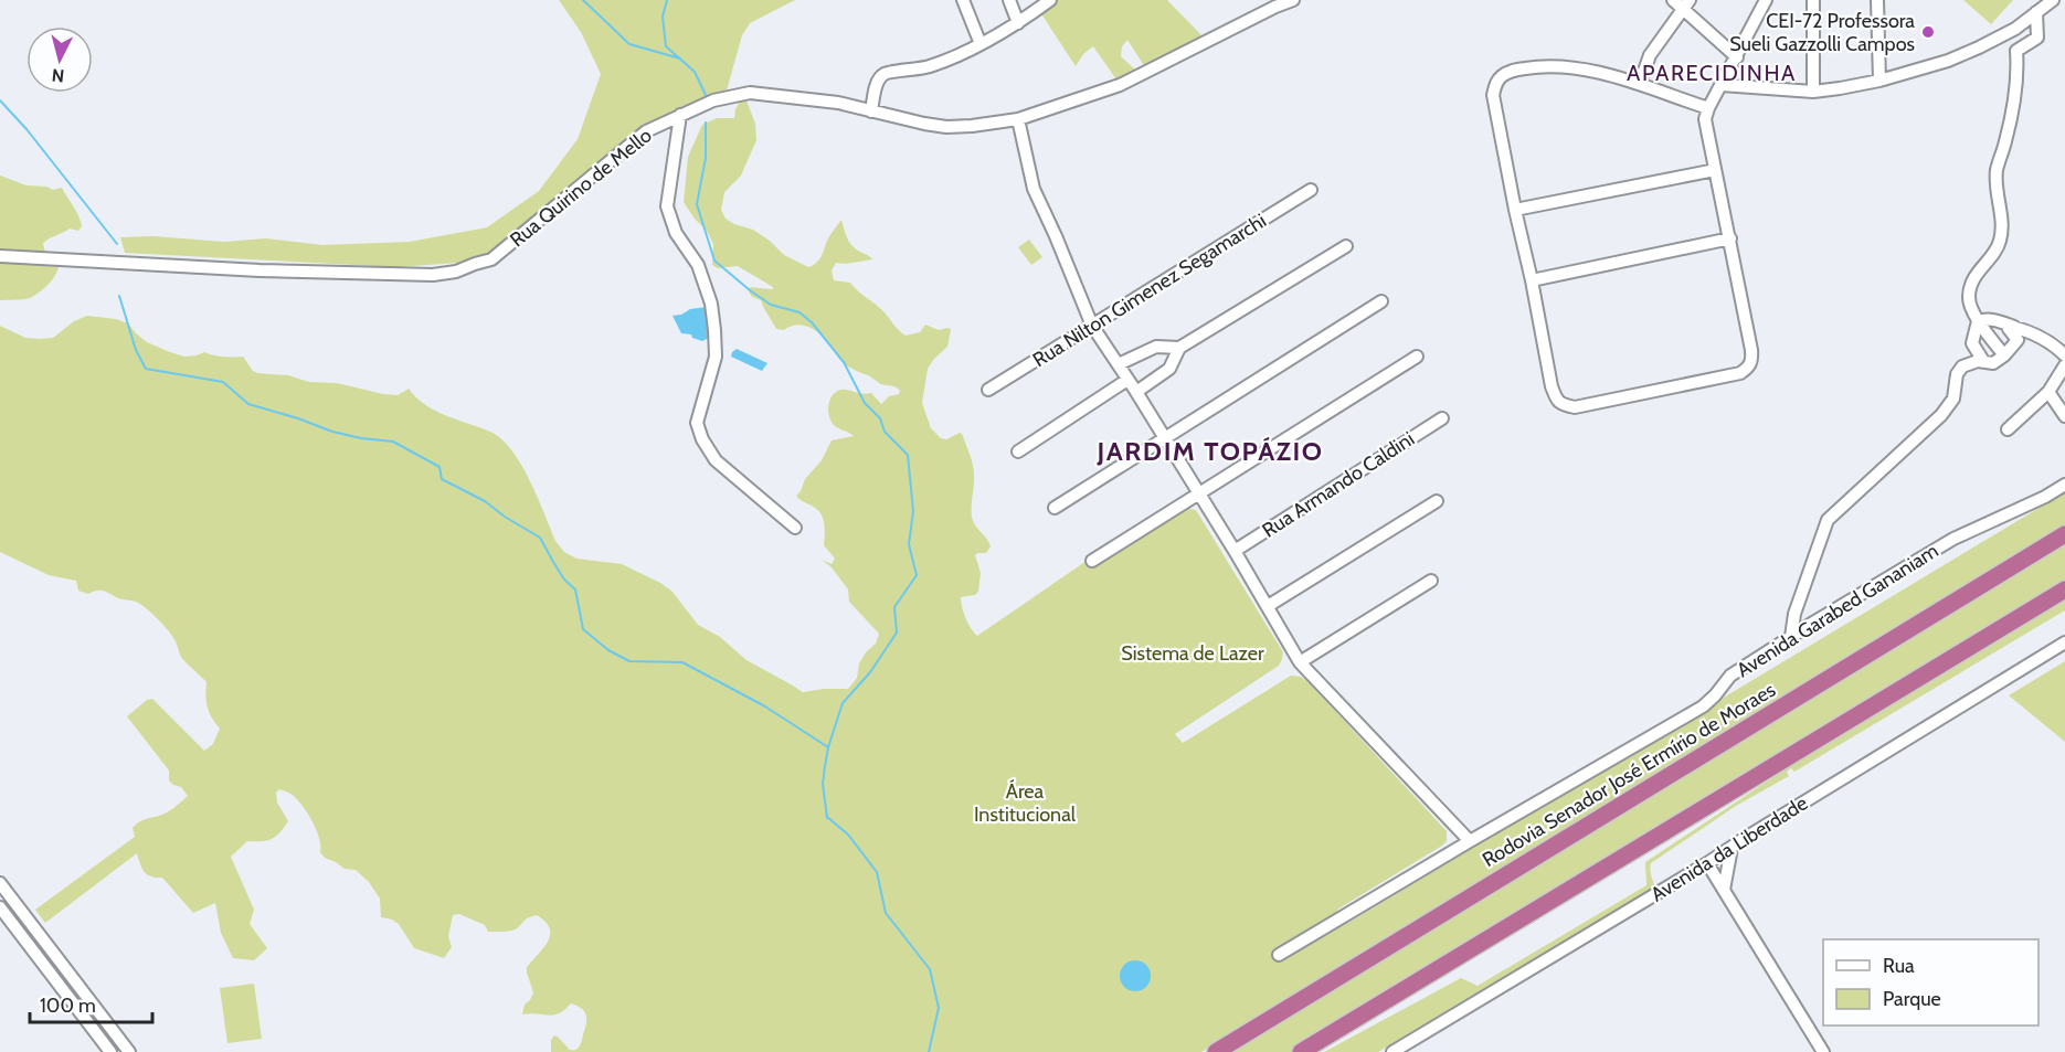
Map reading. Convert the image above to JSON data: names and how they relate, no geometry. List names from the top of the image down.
{
  "streets": {
    "highway": ["Rodovia Senador José Ermírio de Moraes"],
    "street": [
      "Rua Quirino de Mello",
      "Rua Nilton Gimenez Segamarchi",
      "Rua Armando Caldini",
      "Avenida Garabed Gananiam",
      "Avenida da Liberdade"
    ]
  },
  "districts": ["APARECIDINHA", "JARDIM TOPÁZIO"],
  "parks": ["Sistema de Lazer", "Área Institucional"],
  "places": ["CEI-72 Professora Sueli Gazzolli Campos"],
  "legend": ["Rua", "Parque"],
  "scale_bar": "100 m",
  "north": "bottom"
}
